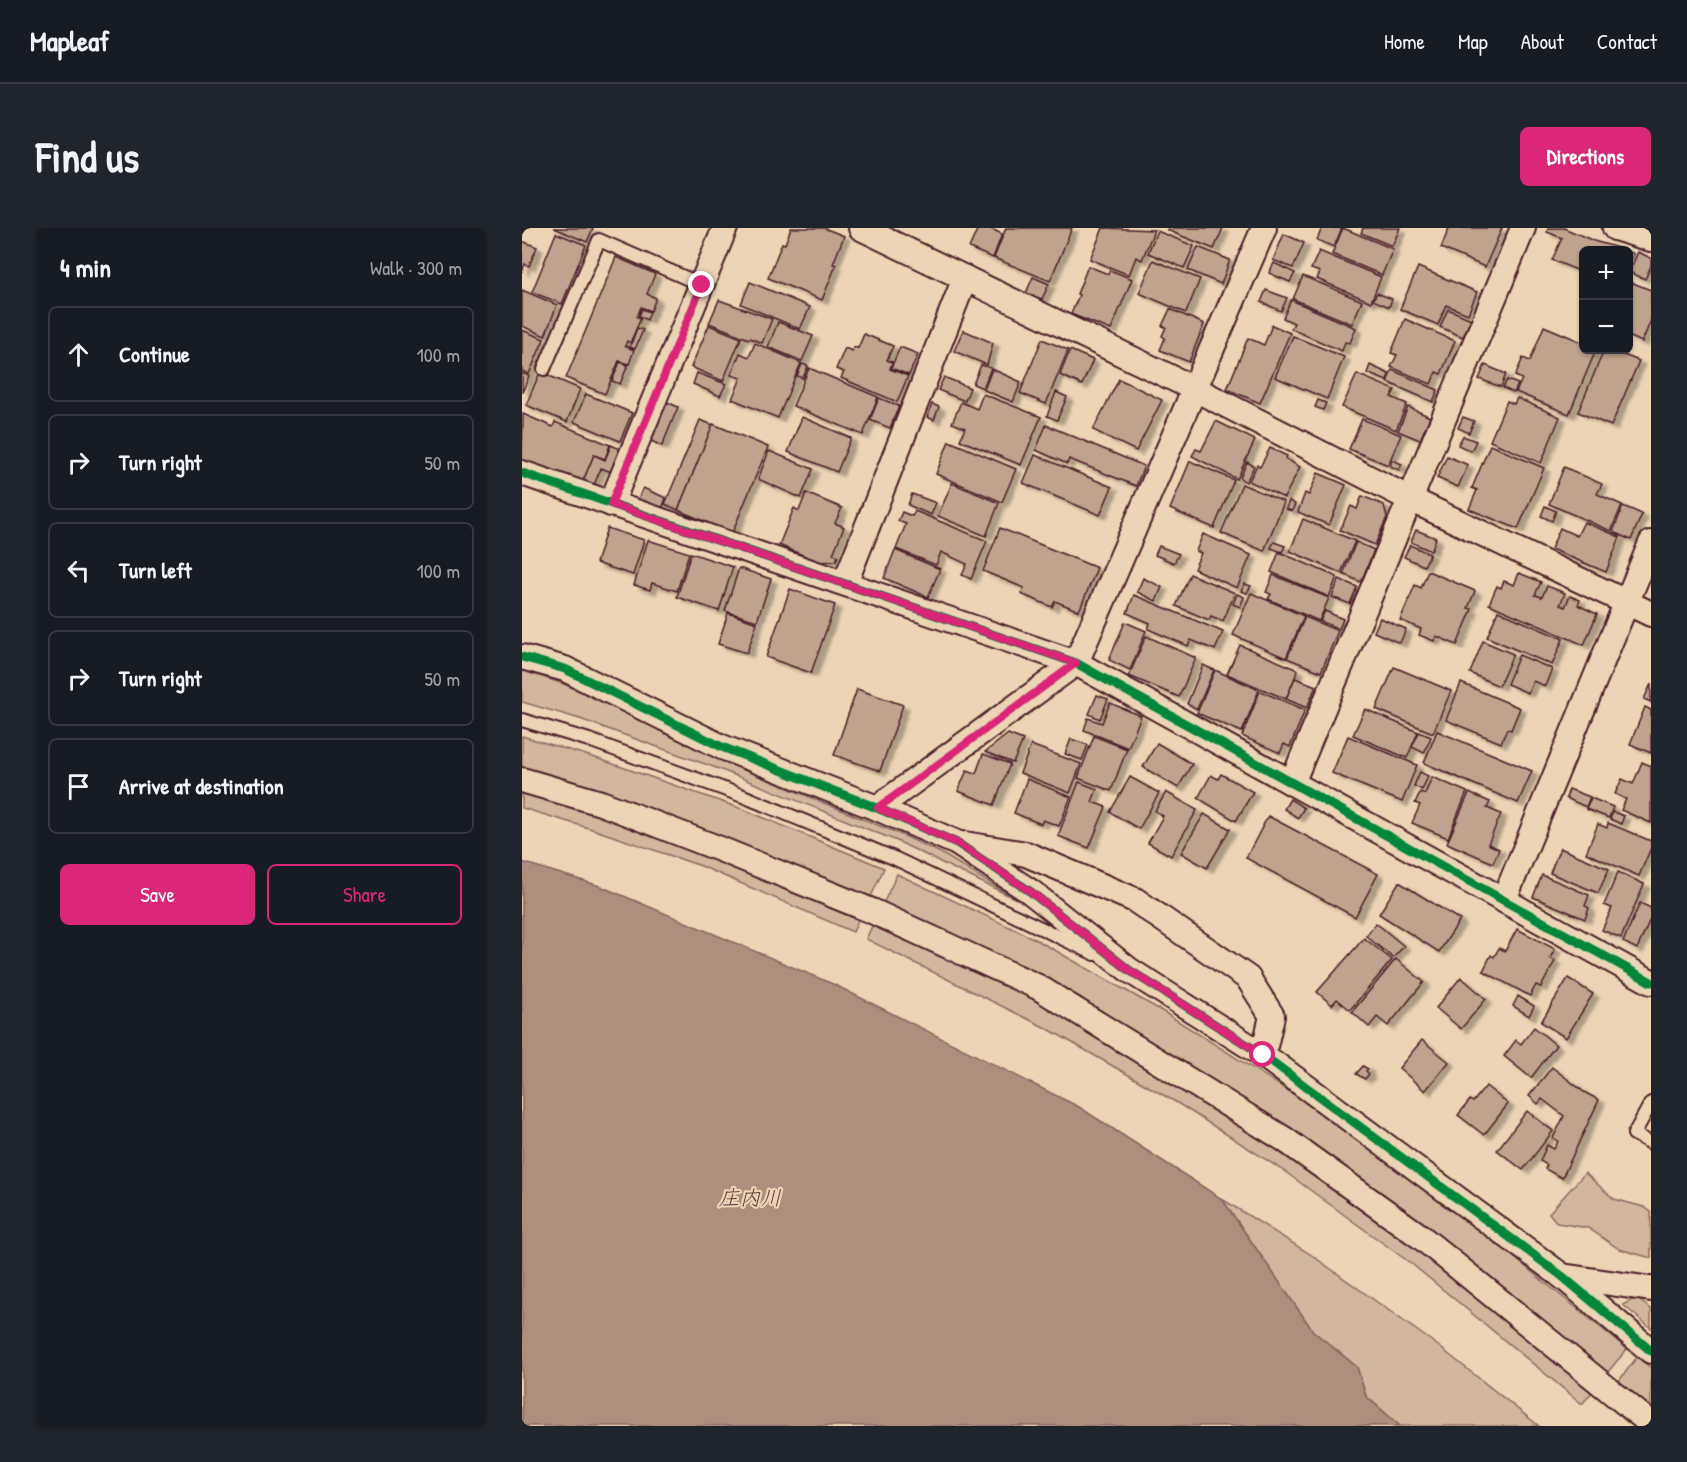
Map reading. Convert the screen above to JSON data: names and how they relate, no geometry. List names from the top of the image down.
{
  "water": ["庄内川"],
  "page": {
    "header": "Mapleaf",
    "nav": [
      "Home",
      "Map",
      "About",
      "Contact"
    ],
    "buttons": [
      "Directions",
      ["Save", "Share"]
    ],
    "title": "Find us",
    "heading": ["4 min", "Walk · 300 m"],
    "map_buttons": ["+", "−"],
    "list": [
      ["Continue", "100 m"],
      ["Turn right", "50 m"],
      ["Turn left", "100 m"],
      ["Turn right", "50 m"],
      "Arrive at destination"
    ]
  }
}
